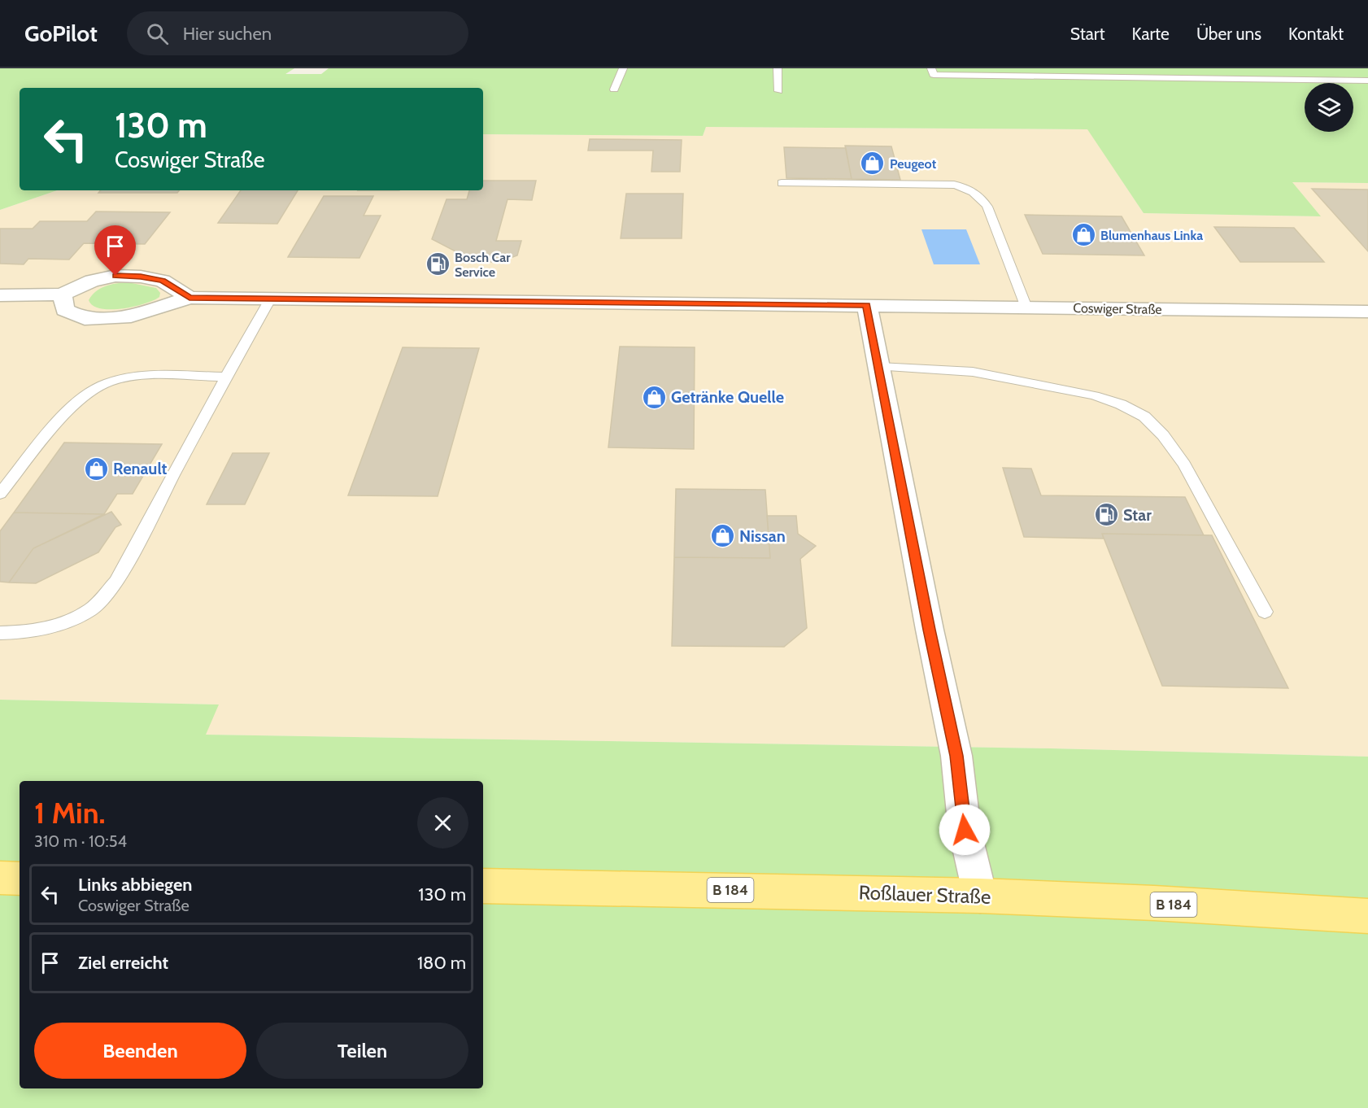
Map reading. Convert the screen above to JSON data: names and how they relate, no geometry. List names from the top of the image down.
{
  "streets": {
    "main road": ["B 184", "Roßlauer Straße"],
    "street": ["Coswiger Straße"]
  },
  "places": {
    "shop": [
      "Peugeot",
      "Blumenhaus Linka",
      "Getränke Quelle",
      "Renault",
      "Nissan"
    ],
    "fuel station": ["Bosch Car Service", "Star"]
  },
  "page": {
    "header": "GoPilot",
    "search": "Hier suchen",
    "nav": [
      "Start",
      "Karte",
      "Über uns",
      "Kontakt"
    ],
    "turn": ["130 m", "Coswiger Straße"],
    "heading": ["1 Min.", "310 m · 10:54"],
    "list": [
      {
        "name": "Links abbiegen",
        "note": "Coswiger Straße",
        "value": "130 m"
      },
      {
        "name": "Ziel erreicht",
        "value": "180 m"
      }
    ],
    "buttons": ["Beenden", "Teilen"]
  }
}
